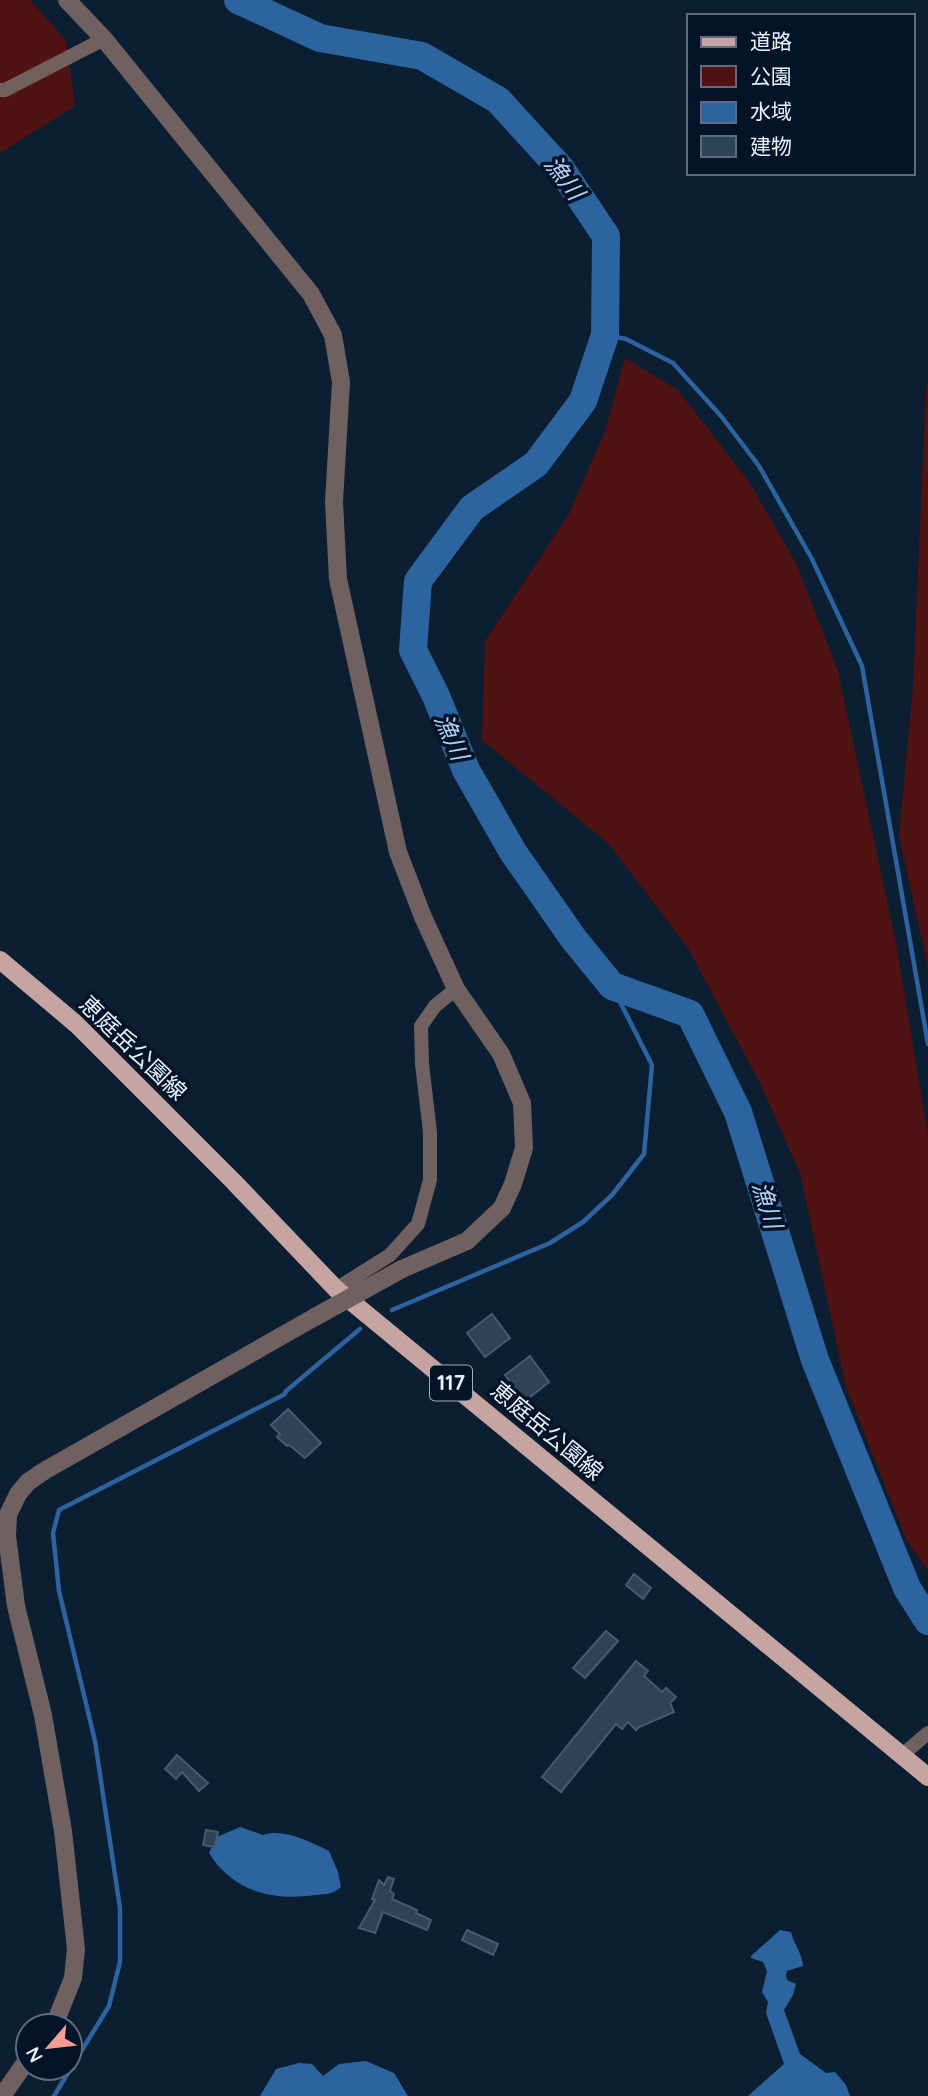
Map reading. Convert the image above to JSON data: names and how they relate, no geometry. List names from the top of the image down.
{
  "streets": {
    "main road": ["恵庭岳公園線", "117"]
  },
  "water": ["漁川"],
  "legend": [
    "道路",
    "公園",
    "水域",
    "建物"
  ],
  "north": "bottom left"
}
